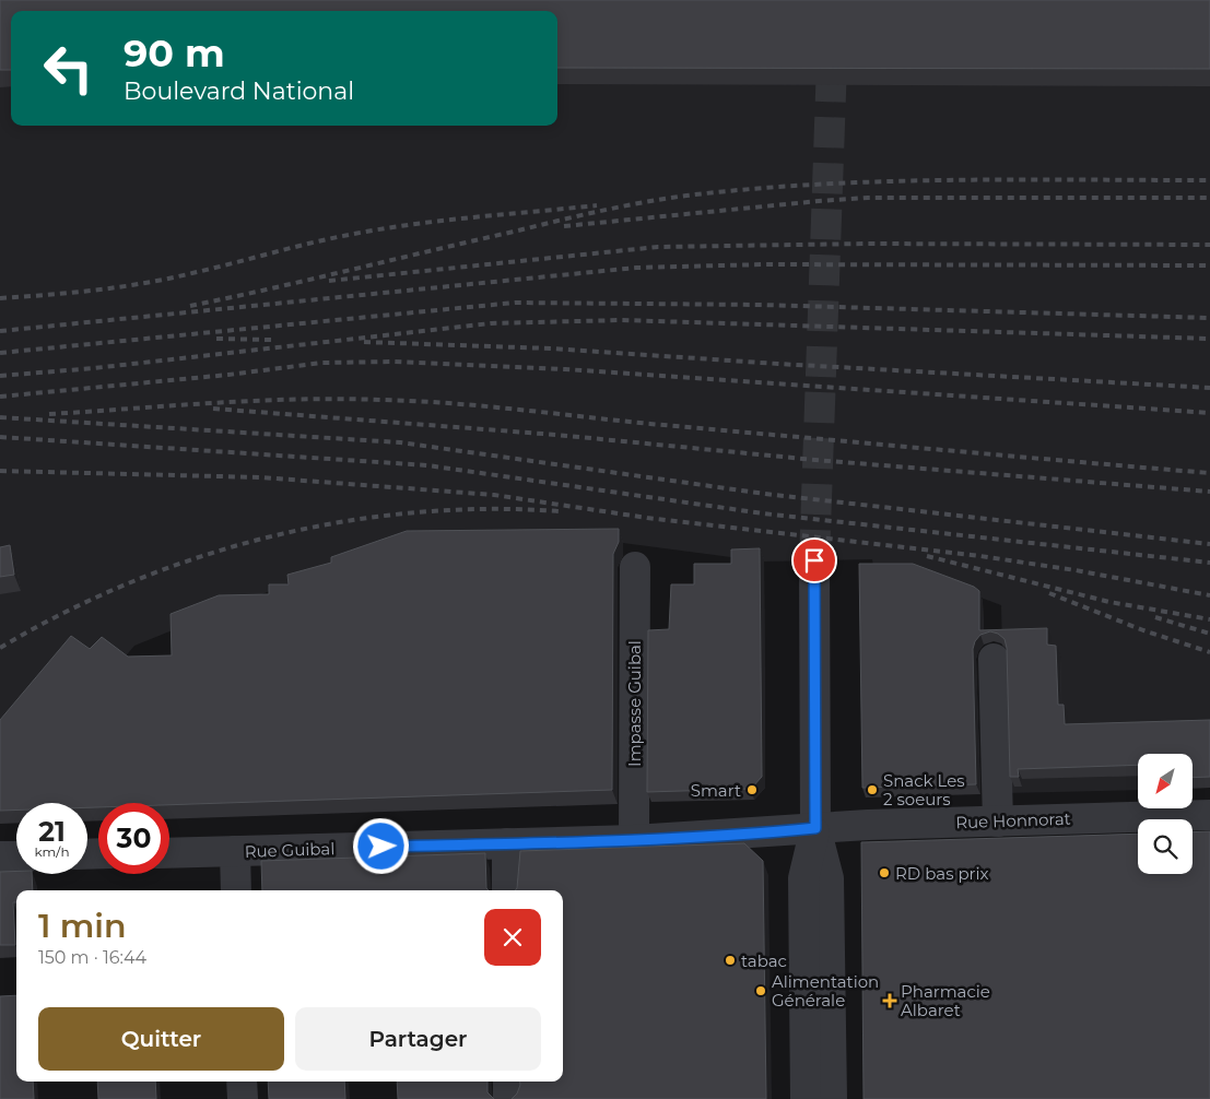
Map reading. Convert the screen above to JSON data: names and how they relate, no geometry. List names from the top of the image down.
{
  "streets": {
    "street": ["Impasse Guibal", "Rue Honnorat", "Rue Guibal"]
  },
  "crossings": [
    ["Impasse Guibal", "Rue Guibal"],
    ["Rue Honnorat", "Rue Guibal"]
  ],
  "places": {
    "other": [
      "Smart",
      "Snack Les 2 soeurs",
      "RD bas prix",
      "tabac",
      "Alimentation Générale"
    ],
    "health": ["Pharmacie Albaret"]
  },
  "north": "bottom left",
  "page": {
    "turn": ["90 m", "Boulevard National"],
    "speed": "21 km/h",
    "limit": "30",
    "heading": ["1 min", "150 m · 16:44"],
    "buttons": ["Quitter", "Partager"]
  }
}
